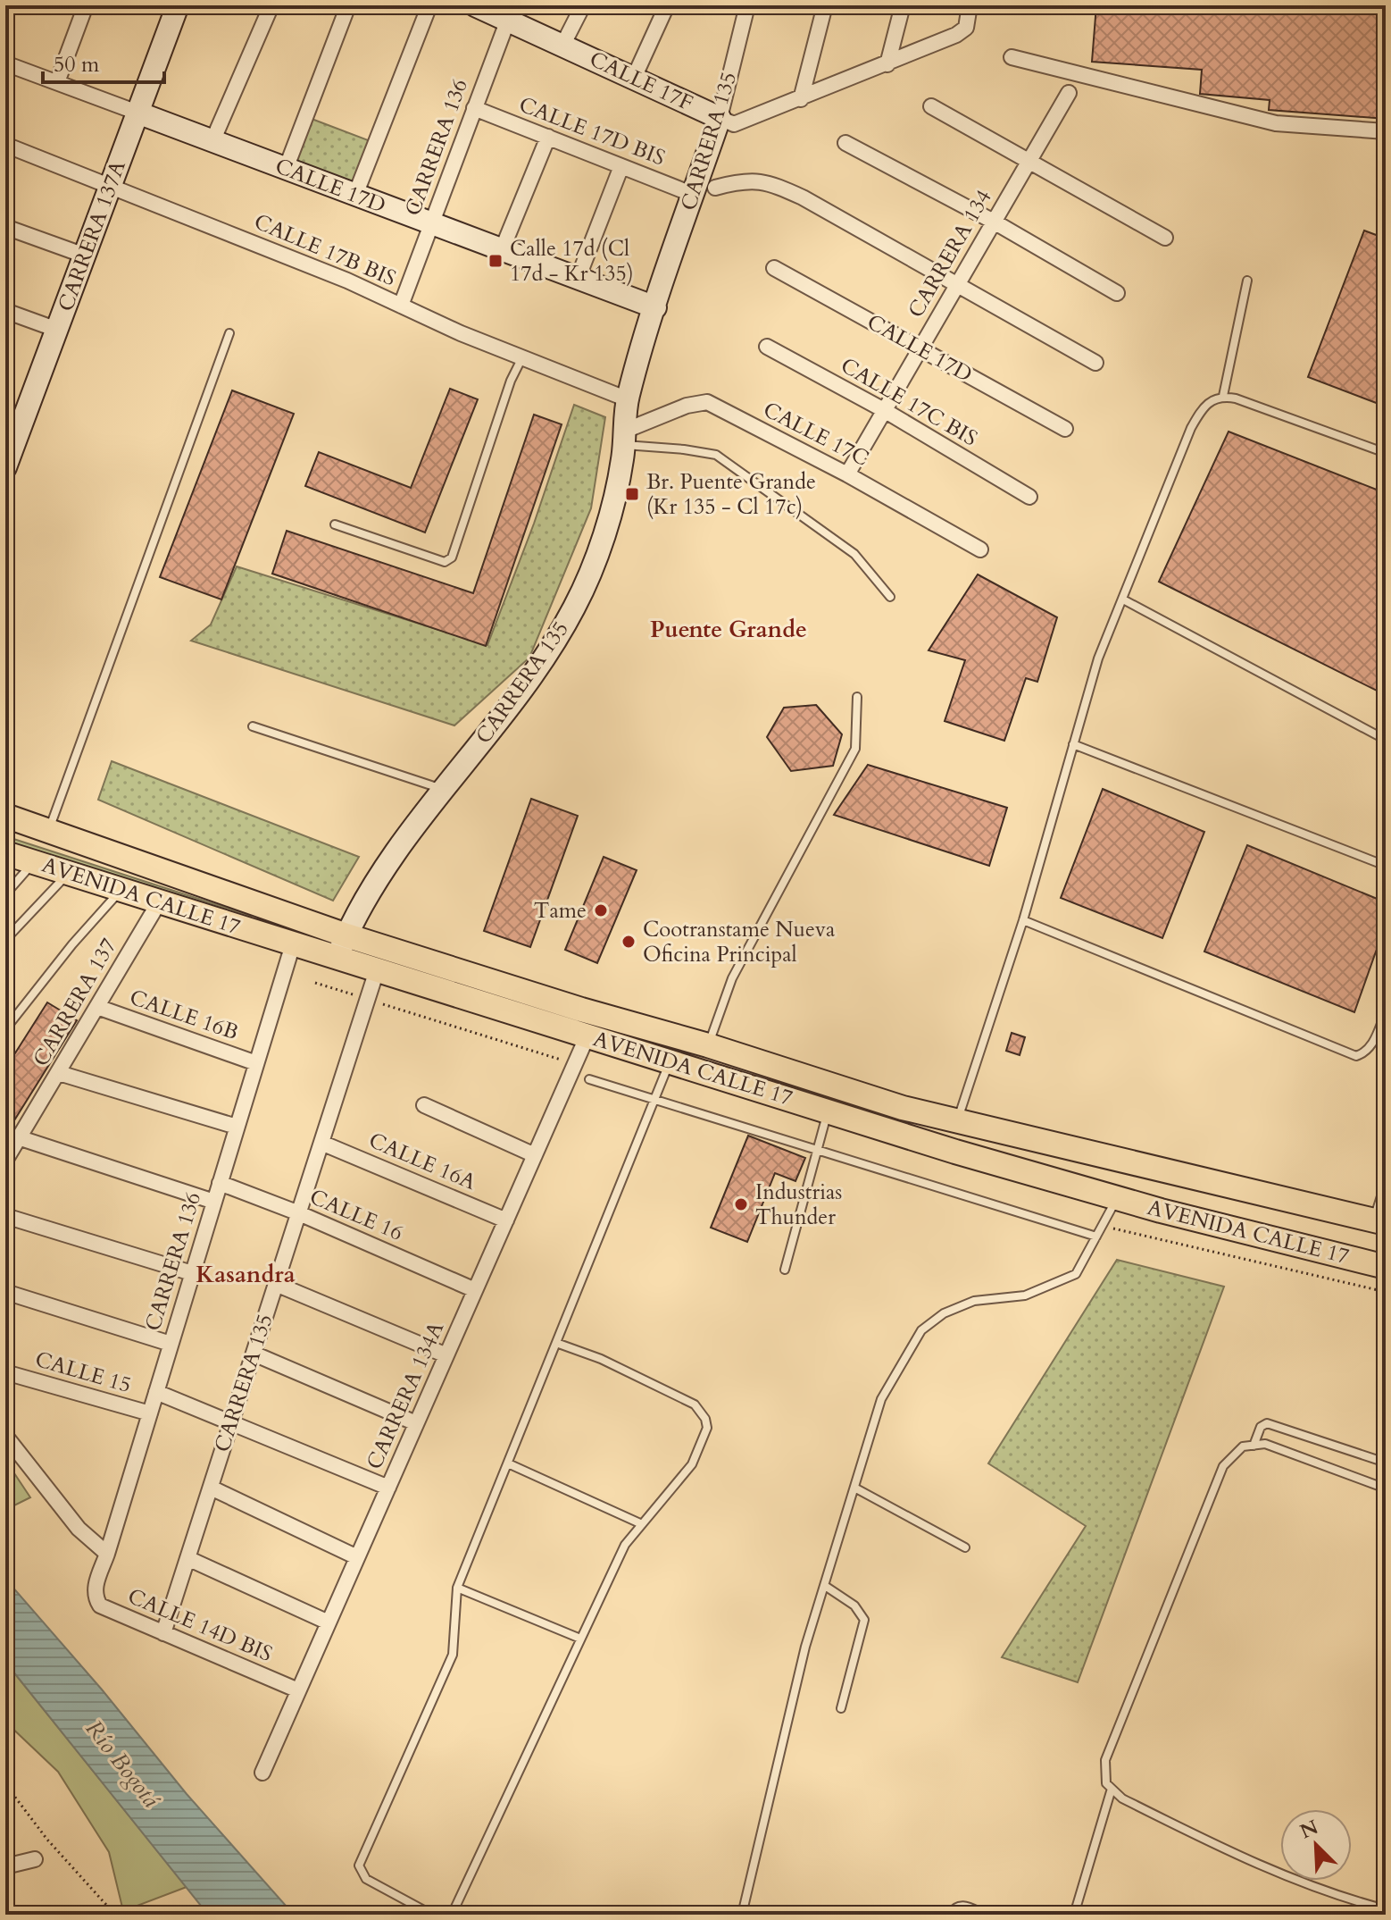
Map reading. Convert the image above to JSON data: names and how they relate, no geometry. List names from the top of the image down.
{
  "streets": {
    "main road": ["AVENIDA CALLE 17"],
    "street": [
      "CALLE 17F",
      "CALLE 17D BIS",
      "CARRERA 135",
      "CARRERA 136",
      "CALLE 17D",
      "CARRERA 137A",
      "CALLE 17B BIS",
      "CARRERA 134",
      "CALLE 17C BIS",
      "CALLE 17C",
      "CARRERA 137",
      "CALLE 16B",
      "CALLE 16A",
      "CALLE 16",
      "CALLE 15",
      "CARRERA 134A",
      "CALLE 14D BIS"
    ]
  },
  "crossings": [
    ["CALLE 17F", "CARRERA 135"],
    ["CALLE 17F", "CARRERA 136"],
    ["CALLE 17D BIS", "CARRERA 135"],
    ["CALLE 17D BIS", "CARRERA 136"],
    ["CARRERA 135", "CALLE 17D"],
    ["CARRERA 135", "CALLE 17B BIS"],
    ["CARRERA 135", "CALLE 17C"],
    ["CARRERA 135", "AVENIDA CALLE 17"],
    ["CARRERA 135", "CALLE 16A"],
    ["CARRERA 135", "CALLE 16"],
    ["CARRERA 135", "CALLE 15"],
    ["CARRERA 135", "CALLE 14D BIS"],
    ["CARRERA 136", "CALLE 17D"],
    ["CARRERA 136", "CALLE 17B BIS"],
    ["CARRERA 136", "AVENIDA CALLE 17"],
    ["CARRERA 136", "CALLE 16B"],
    ["CARRERA 136", "CALLE 16"],
    ["CARRERA 136", "CALLE 15"],
    ["CARRERA 136", "CALLE 14D BIS"],
    ["CALLE 17D", "CARRERA 137A"],
    ["CALLE 17D", "CARRERA 134"],
    ["CARRERA 137A", "CALLE 17B BIS"],
    ["CARRERA 134", "CALLE 17C BIS"],
    ["CARRERA 134", "CALLE 17C"],
    ["AVENIDA CALLE 17", "CARRERA 137"],
    ["AVENIDA CALLE 17", "CARRERA 134A"],
    ["CARRERA 137", "CALLE 16B"],
    ["CALLE 16A", "CARRERA 134A"],
    ["CALLE 16", "CARRERA 134A"],
    ["CALLE 15", "CARRERA 134A"],
    ["CARRERA 134A", "CALLE 14D BIS"]
  ],
  "districts": ["Puente Grande", "Kasandra"],
  "water": ["Río Bogotá"],
  "places": {
    "transit": ["Calle 17d (Cl 17d - Kr 135)", "Br. Puente Grande (Kr 135 - Cl 17c)"],
    "other": ["Tame", "Cootranstame Nueva Oficina Principal", "Industrias Thunder"]
  },
  "scale_bar": "50 m",
  "north": "top left"
}
